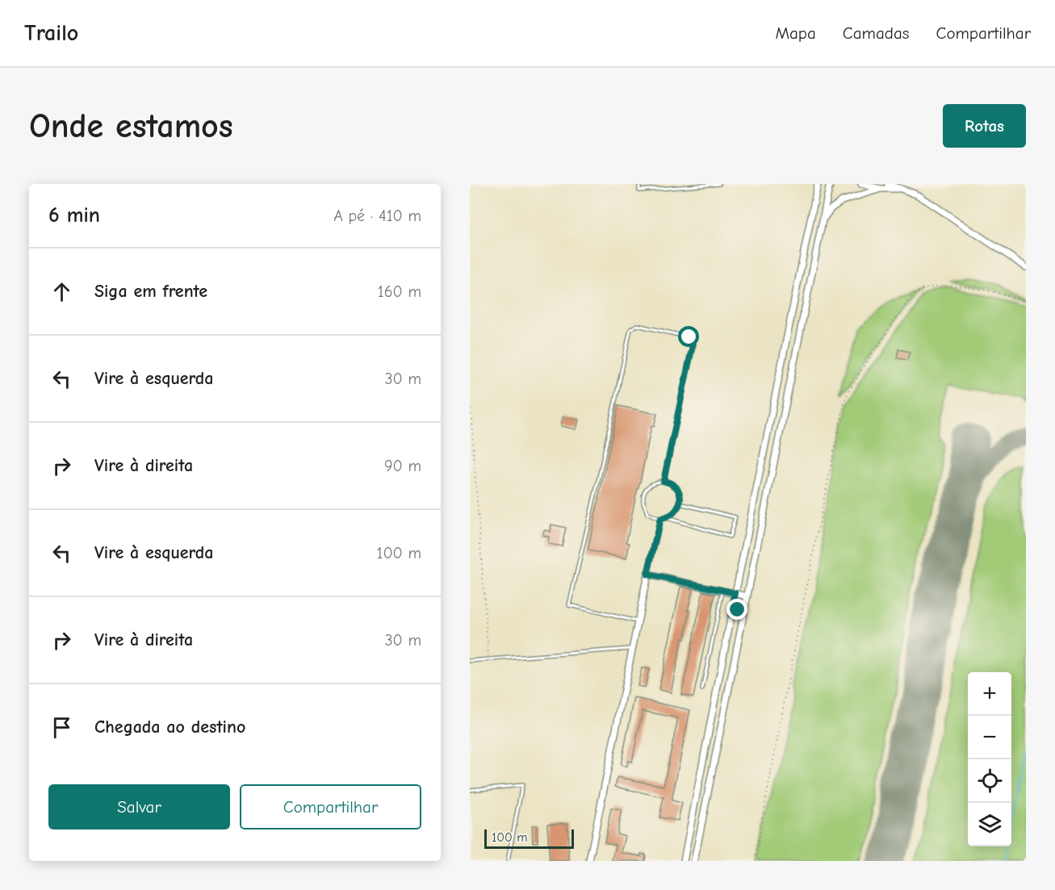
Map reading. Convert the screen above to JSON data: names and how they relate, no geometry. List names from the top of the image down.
{
  "scale_bar": "100 m",
  "page": {
    "header": "Trailo",
    "nav": ["Mapa", "Camadas", "Compartilhar"],
    "buttons": [
      "Rotas",
      ["Salvar", "Compartilhar"]
    ],
    "title": "Onde estamos",
    "heading": ["6 min", "A pé · 410 m"],
    "list": [
      ["Siga em frente", "160 m"],
      ["Vire à esquerda", "30 m"],
      ["Vire à direita", "90 m"],
      ["Vire à esquerda", "100 m"],
      ["Vire à direita", "30 m"],
      "Chegada ao destino"
    ],
    "map_buttons": ["+", "−"],
    "scale": "100 m"
  }
}
